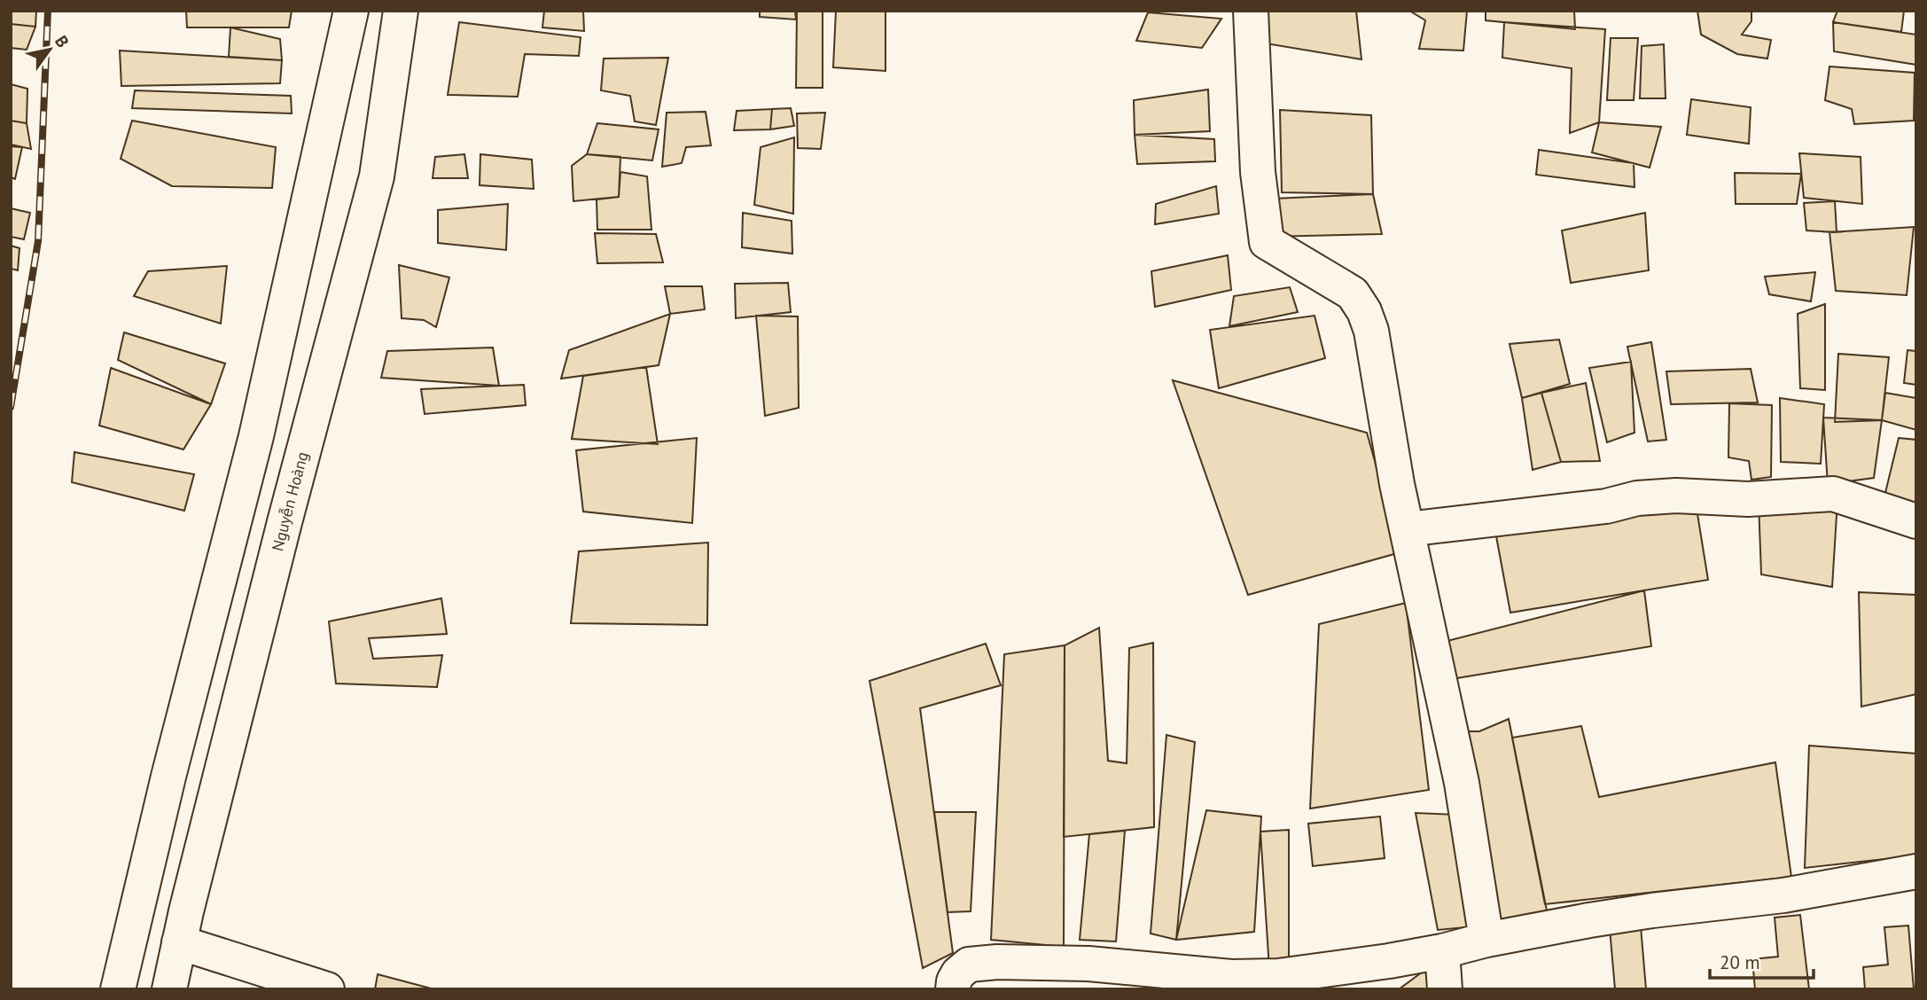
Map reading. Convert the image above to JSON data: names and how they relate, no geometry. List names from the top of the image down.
{
  "streets": {
    "main road": ["Nguyễn Hoàng"]
  },
  "scale_bar": "20 m",
  "north": "top right"
}
